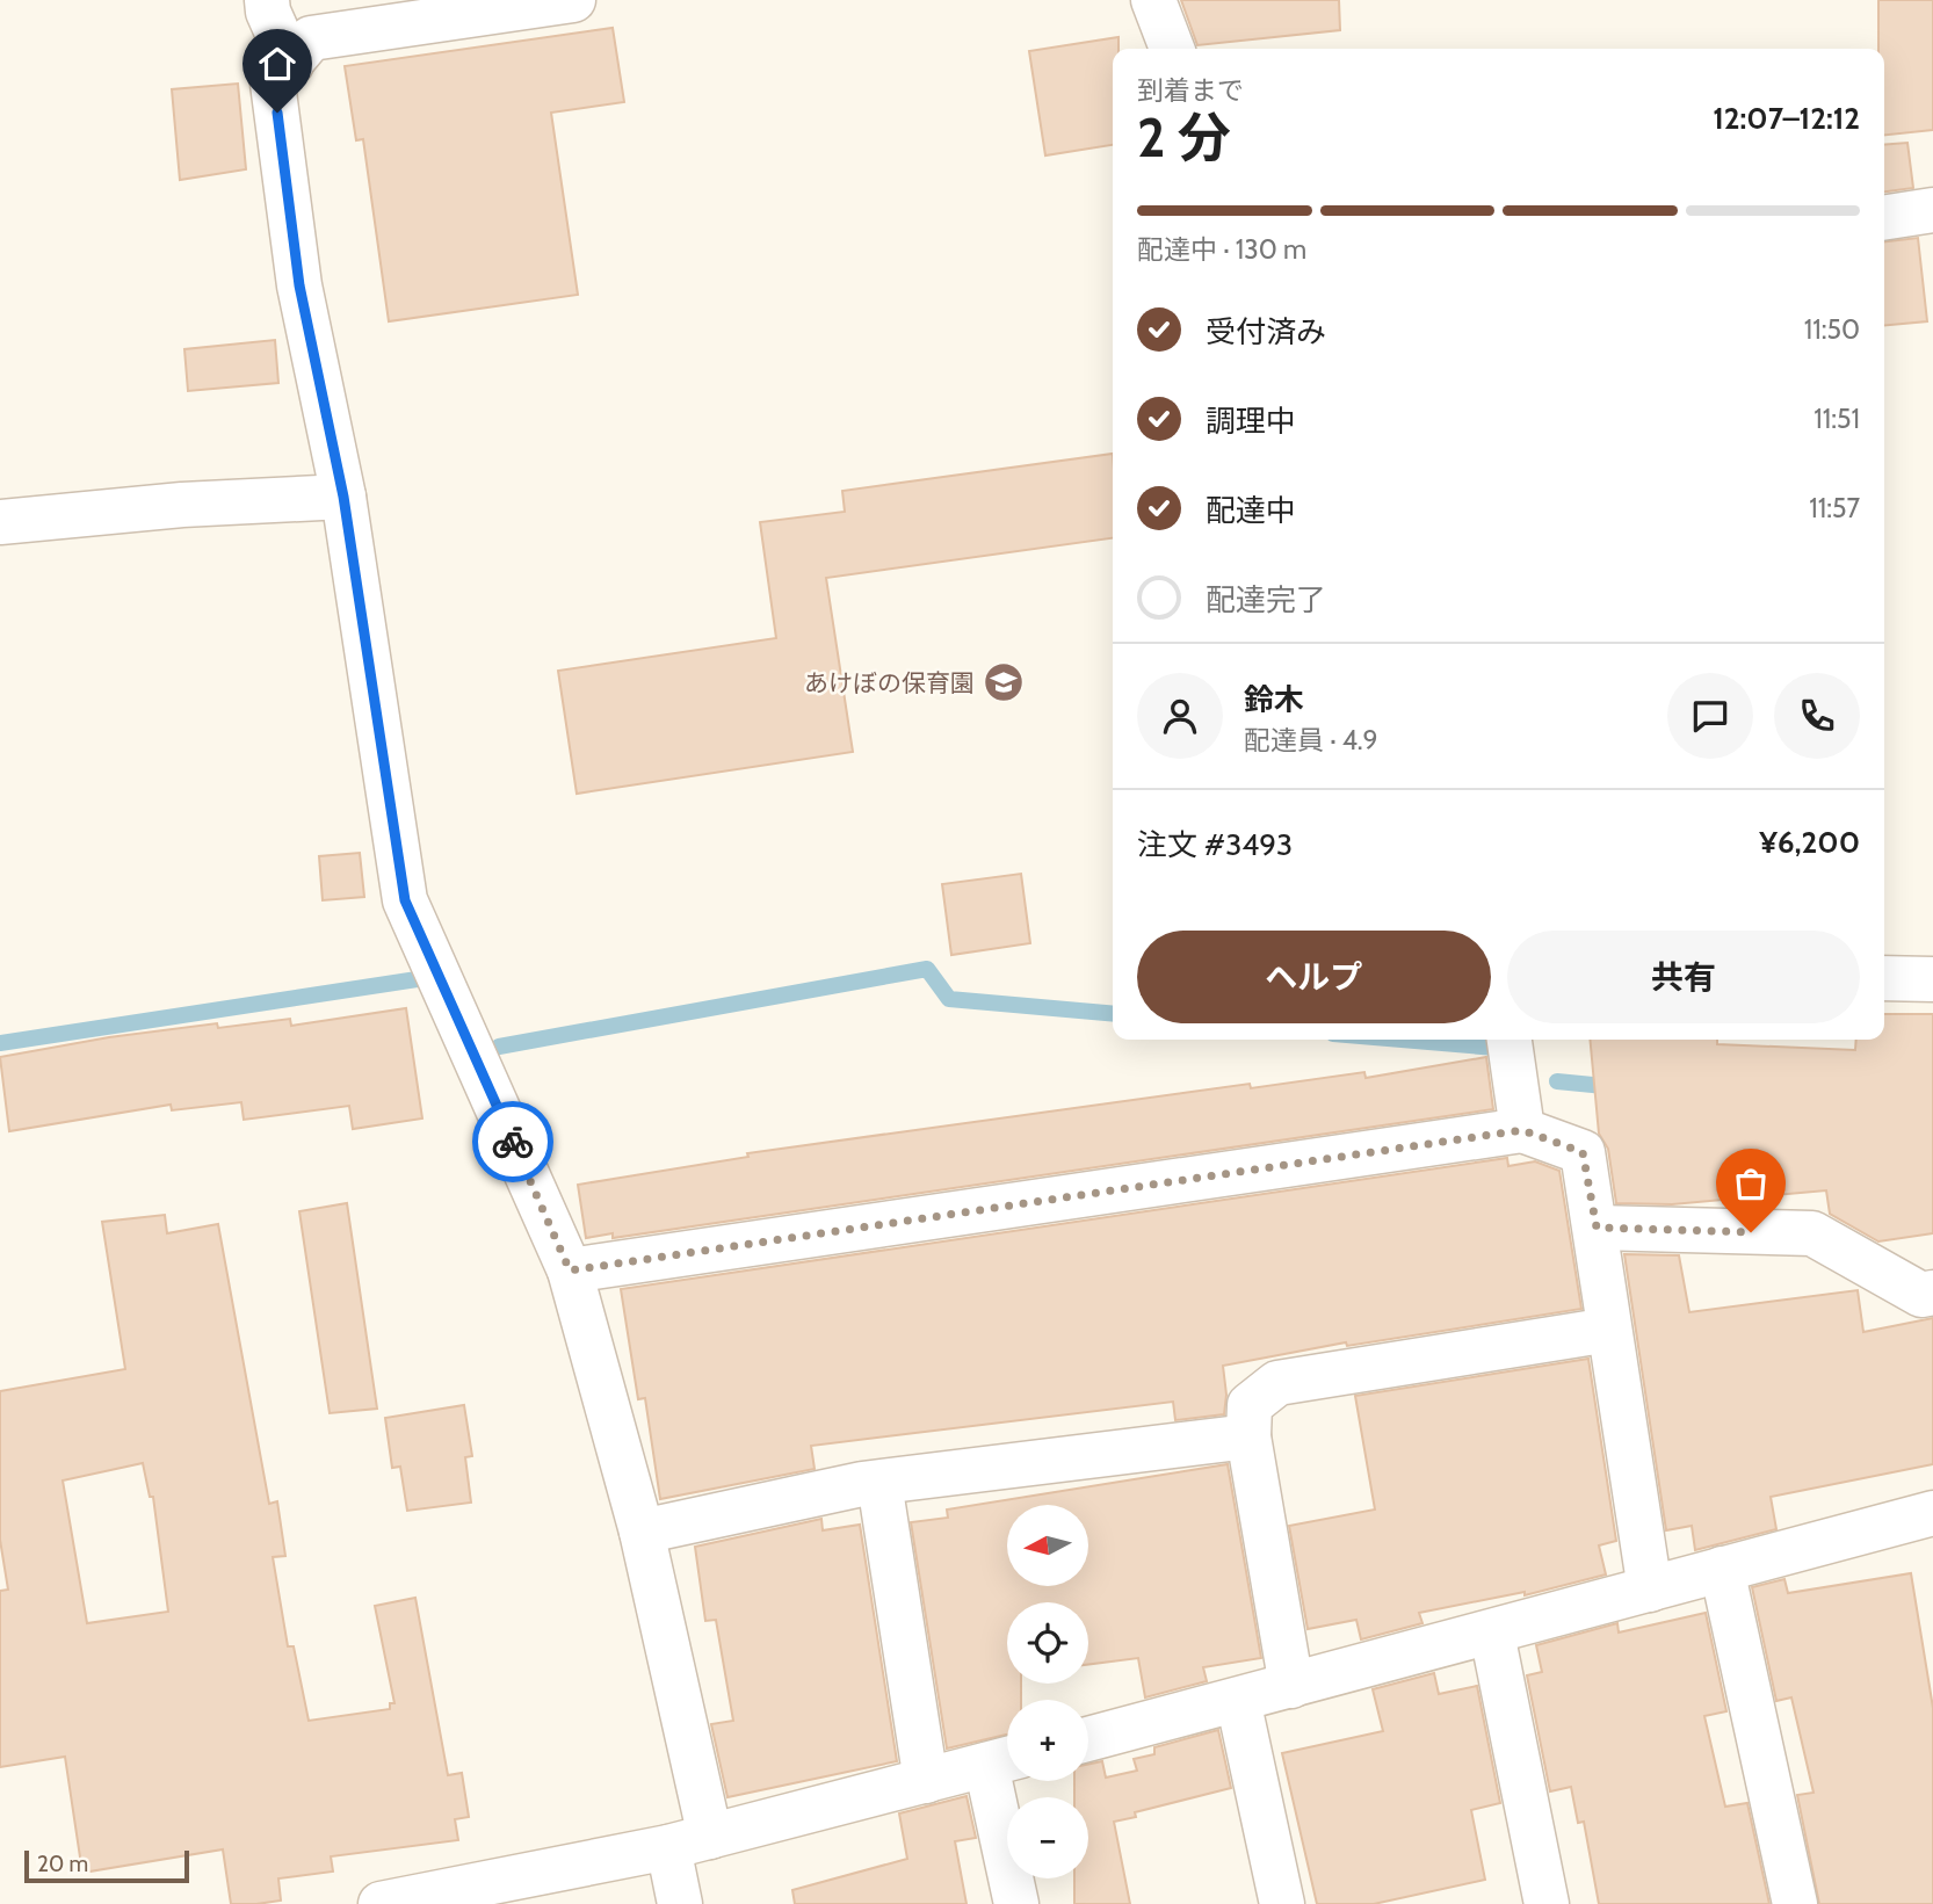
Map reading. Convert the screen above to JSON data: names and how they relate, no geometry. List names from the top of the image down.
{
  "places": {
    "school or university": ["あけぼの保育園"]
  },
  "scale_bar": "20 m",
  "north": "left",
  "page": {
    "heading": ["2 分", "到着まで", "12:07–12:12"],
    "panel": [
      "鈴木",
      "配達員 · 4.9",
      "注文 #3493",
      "¥6,200"
    ],
    "bar": "配達中 · 130 m",
    "list": [
      ["受付済み", "11:50"],
      ["調理中", "11:51"],
      ["配達中", "11:57"],
      "配達完了"
    ],
    "buttons": ["ヘルプ", "共有"],
    "map_buttons": ["+", "−"],
    "scale": "20 m"
  }
}
